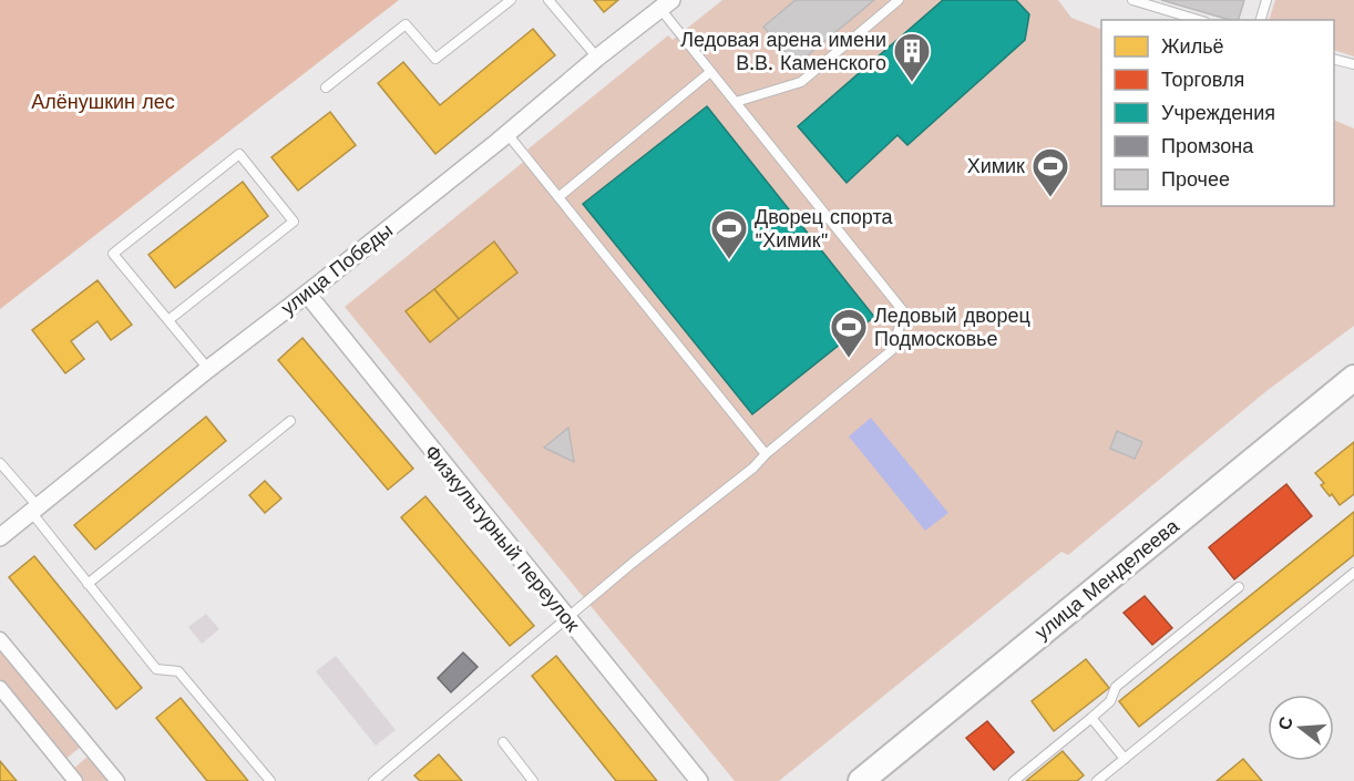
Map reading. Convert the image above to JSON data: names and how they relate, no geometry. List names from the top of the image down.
{
  "streets": {
    "main road": ["улица Менделеева"],
    "street": ["улица Победы", "Физкультурный переулок"]
  },
  "crossings": [
    ["улица Победы", "Физкультурный переулок"]
  ],
  "parks": ["Алёнушкин лес"],
  "places": {
    "building": ["Ледовая арена имени В.В. Каменского"],
    "sports": ["Химик", "Дворец спорта \"Химик\"", "Ледовый дворец Подмосковье"]
  },
  "legend": [
    "Жильё",
    "Торговля",
    "Учреждения",
    "Промзона",
    "Прочее"
  ],
  "north": "left"
}
